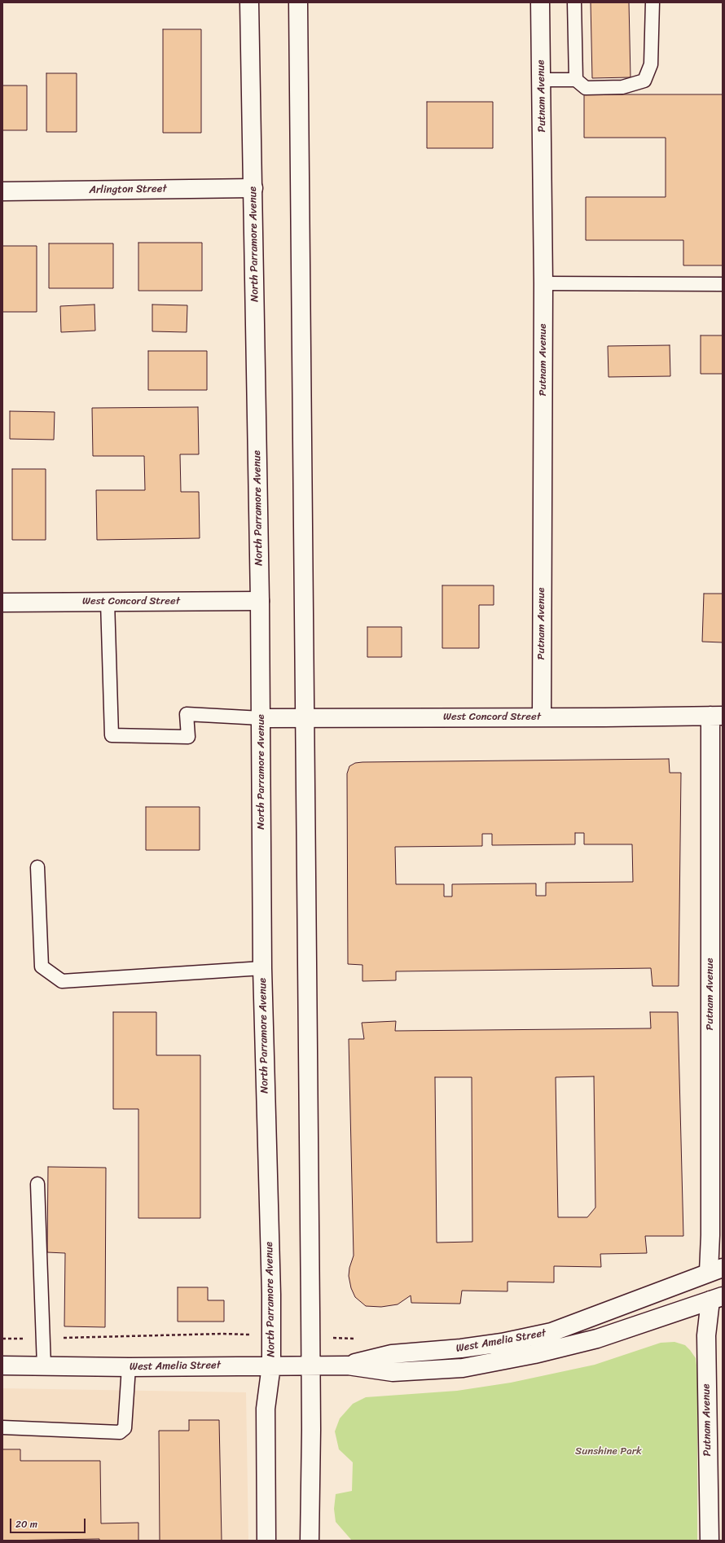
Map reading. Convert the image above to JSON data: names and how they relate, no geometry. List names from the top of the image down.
{
  "streets": {
    "street": [
      "Putnam Avenue",
      "Arlington Street",
      "North Parramore Avenue",
      "West Concord Street",
      "West Amelia Street"
    ]
  },
  "crossings": [
    ["Putnam Avenue", "West Concord Street"],
    ["Putnam Avenue", "West Amelia Street"],
    ["Arlington Street", "North Parramore Avenue"],
    ["North Parramore Avenue", "West Concord Street"],
    ["North Parramore Avenue", "West Amelia Street"]
  ],
  "parks": ["Sunshine Park"],
  "scale_bar": "20 m"
}
